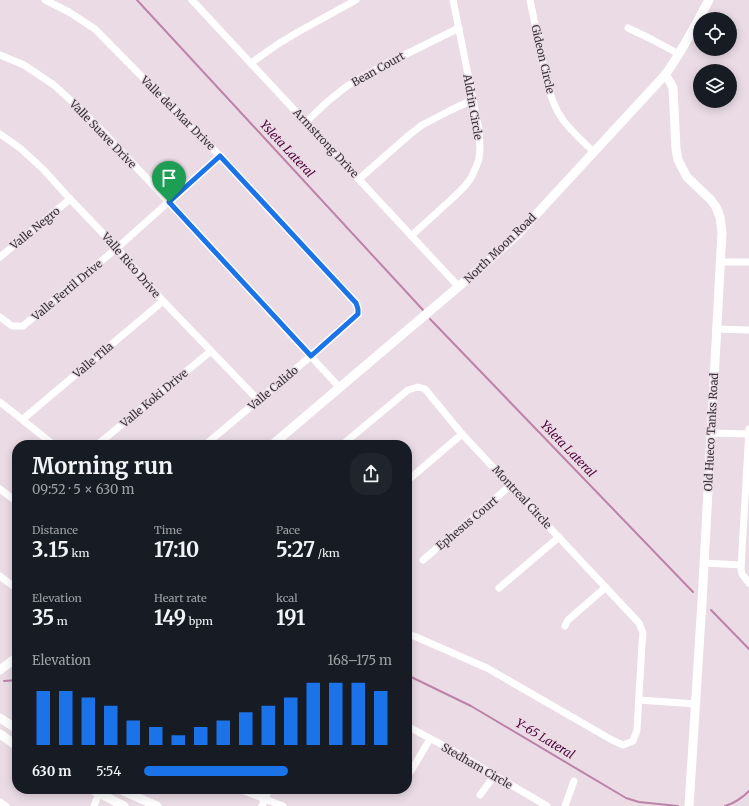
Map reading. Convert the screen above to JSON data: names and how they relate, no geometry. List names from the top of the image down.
{
  "streets": {
    "street": [
      "Gideon Circle",
      "Bean Court",
      "Aldrin Circle",
      "Valle del Mar Drive",
      "Valle Suave Drive",
      "Armstrong Drive",
      "Valle Negro",
      "North Moon Road",
      "Valle Rico Drive",
      "Valle Fertil Drive",
      "Valle Tila",
      "Valle Calido",
      "Valle Koki Drive",
      "Old Hueco Tanks Road",
      "Montreal Circle",
      "Ephesus Court",
      "Stedham Circle"
    ]
  },
  "crossings": [
    ["Gideon Circle", "North Moon Road"],
    ["Bean Court", "Aldrin Circle"],
    ["Bean Court", "Armstrong Drive"],
    ["Aldrin Circle", "Armstrong Drive"],
    ["Valle del Mar Drive", "Valle Fertil Drive"],
    ["Valle del Mar Drive", "Valle Calido"],
    ["Valle Suave Drive", "North Moon Road"],
    ["Valle Suave Drive", "Valle Fertil Drive"],
    ["Valle Suave Drive", "Valle Calido"],
    ["Armstrong Drive", "North Moon Road"],
    ["Valle Negro", "Valle Rico Drive"],
    ["North Moon Road", "Old Hueco Tanks Road"],
    ["Valle Rico Drive", "Valle Fertil Drive"],
    ["Valle Rico Drive", "Valle Tila"],
    ["Valle Rico Drive", "Valle Calido"],
    ["Valle Rico Drive", "Valle Koki Drive"],
    ["Montreal Circle", "Ephesus Court"]
  ],
  "water": ["Ysleta Lateral", "Y-65 Lateral"],
  "page": {
    "heading": ["Morning run", "09:52 · 5 × 630 m"],
    "stats": [
      ["Distance", "3.15 km"],
      ["Time", "17:10"],
      ["Pace", "5:27 /km"],
      ["Elevation", "35 m"],
      ["Heart rate", "149 bpm"],
      ["kcal", "191"]
    ],
    "chart": ["Elevation", "168–175 m"],
    "list": [
      {
        "name": "630 m",
        "note": "5:54"
      }
    ]
  }
}
